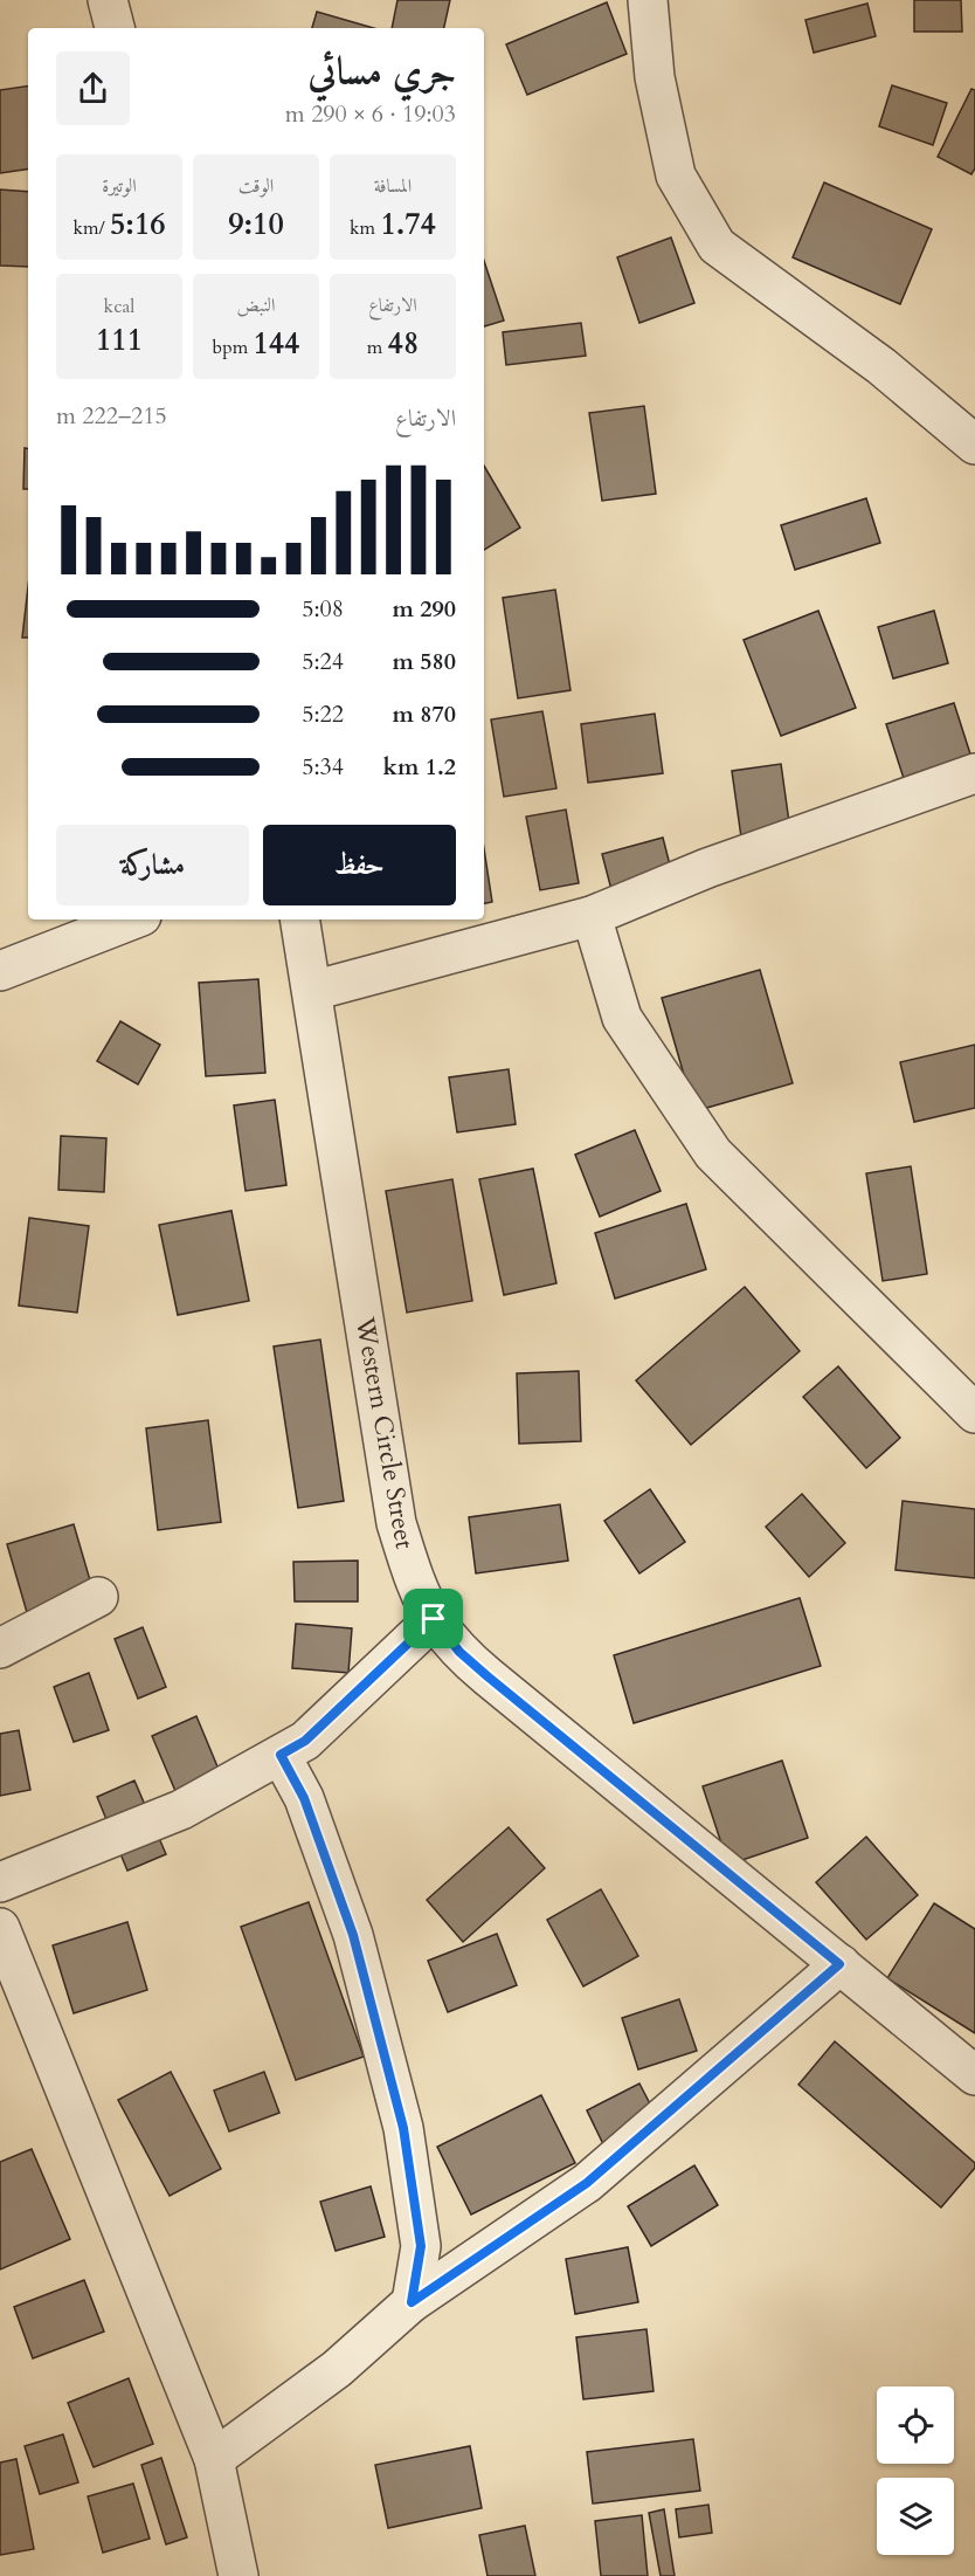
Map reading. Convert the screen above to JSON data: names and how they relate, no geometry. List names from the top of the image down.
{
  "streets": {
    "street": ["Western Circle Street"]
  },
  "page": {
    "heading": ["جري مسائي", "19:03 · 6 × 290 m"],
    "stats": [
      ["المسافة", "1.74 km"],
      ["الوقت", "9:10"],
      ["الوتيرة", "5:16 /km"],
      ["الارتفاع", "48 m"],
      ["النبض", "144 bpm"],
      ["kcal", "111"]
    ],
    "chart": ["الارتفاع", "215–222 m"],
    "list": [
      {
        "name": "290 m",
        "note": "5:08"
      },
      {
        "name": "580 m",
        "note": "5:24"
      },
      {
        "name": "870 m",
        "note": "5:22"
      },
      {
        "name": "1.2 km",
        "note": "5:34"
      }
    ],
    "buttons": ["حفظ", "مشاركة"]
  }
}
